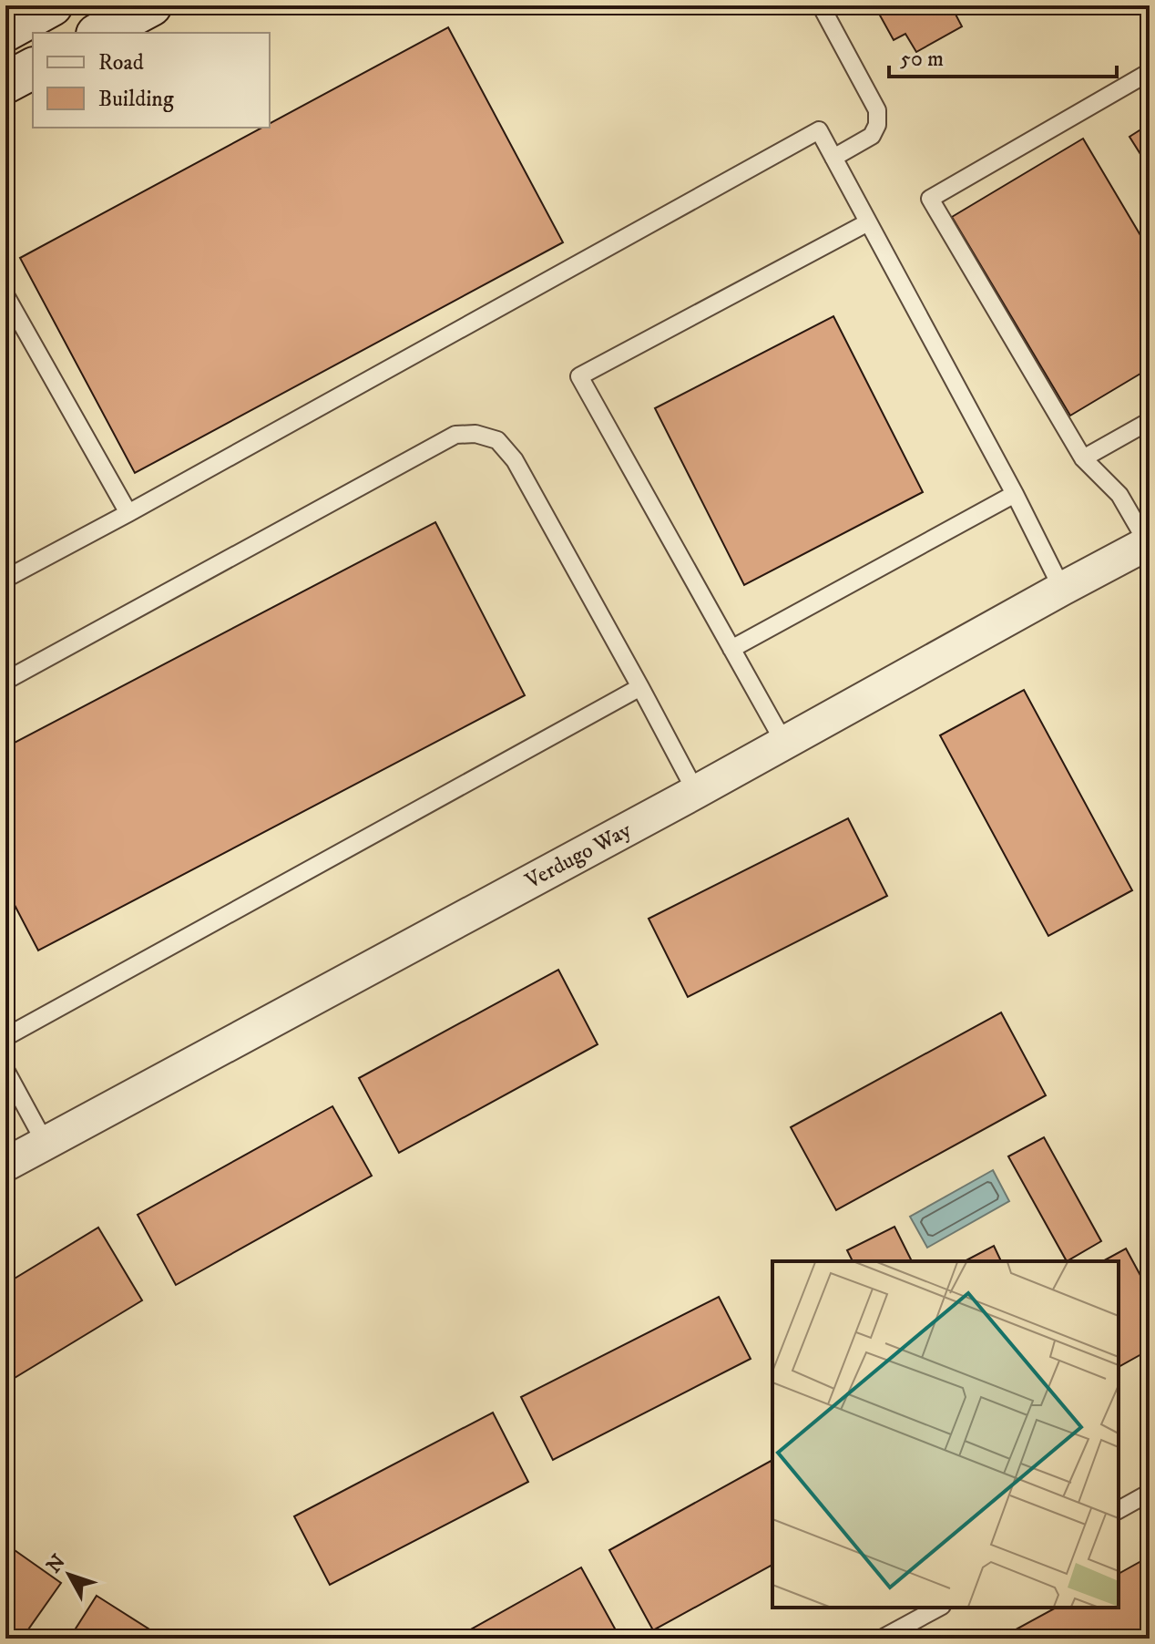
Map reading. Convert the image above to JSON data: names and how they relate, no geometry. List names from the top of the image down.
{
  "streets": {
    "street": ["Verdugo Way"]
  },
  "legend": ["Road", "Building"],
  "scale_bar": "50 m",
  "north": "top left"
}
